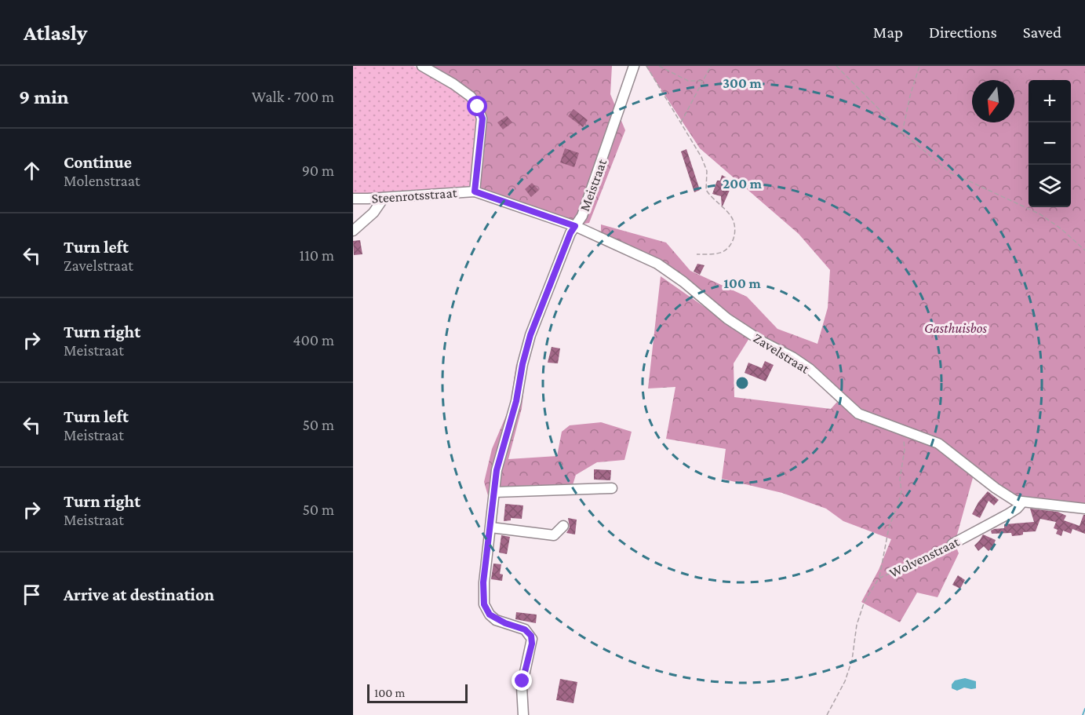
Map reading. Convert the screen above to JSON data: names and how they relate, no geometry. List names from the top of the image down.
{
  "streets": {
    "street": [
      "Meistraat",
      "Steenrotsstraat",
      "Zavelstraat",
      "Wolvenstraat"
    ]
  },
  "crossings": [
    ["Meistraat", "Zavelstraat"],
    ["Steenrotsstraat", "Zavelstraat"],
    ["Zavelstraat", "Wolvenstraat"]
  ],
  "parks": ["Gasthuisbos"],
  "scale_bar": "100 m",
  "north": "bottom",
  "page": {
    "header": "Atlasly",
    "nav": ["Map", "Directions", "Saved"],
    "heading": ["9 min", "Walk · 700 m"],
    "map_buttons": ["+", "−"],
    "list": [
      ["Continue", "Molenstraat", "90 m"],
      ["Turn left", "Zavelstraat", "110 m"],
      ["Turn right", "Meistraat", "400 m"],
      ["Turn left", "Meistraat", "50 m"],
      ["Turn right", "Meistraat", "50 m"],
      "Arrive at destination"
    ],
    "scale": "100 m"
  },
  "rings": ["300 m", "200 m", "100 m"]
}
